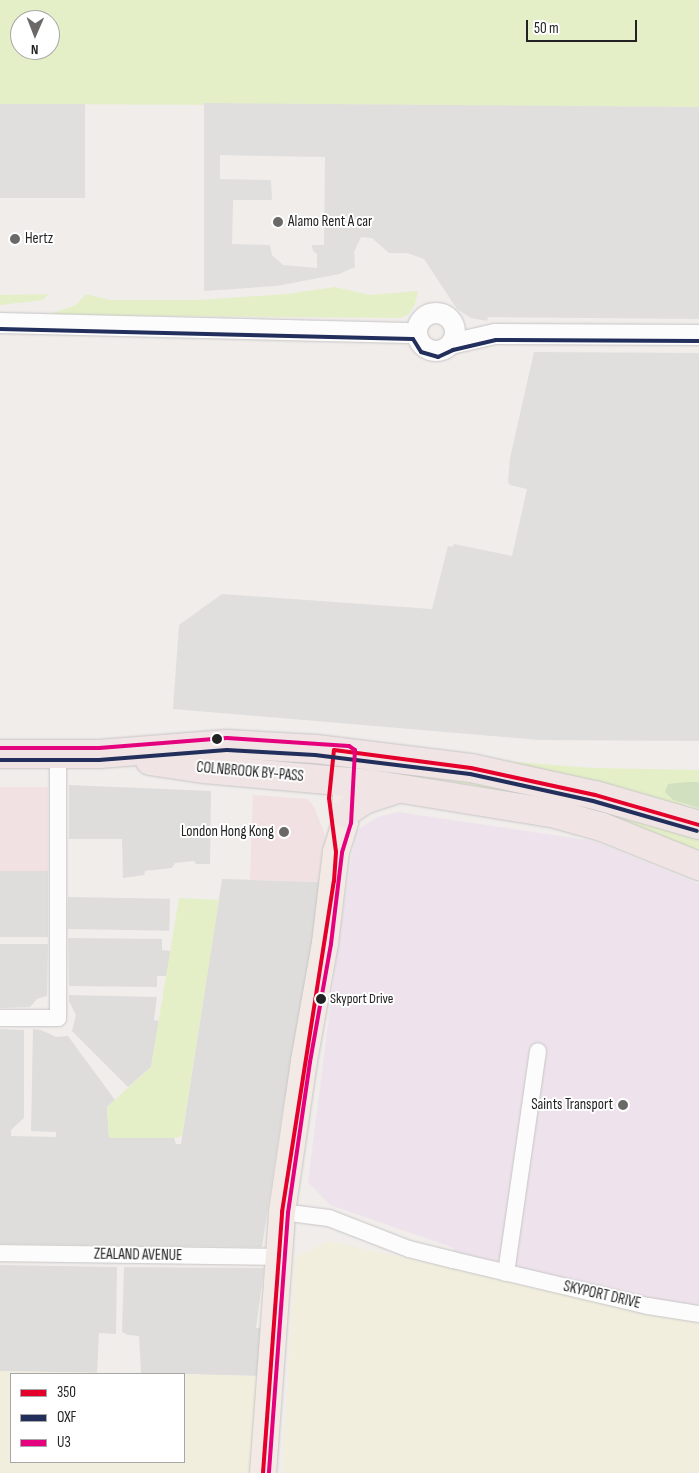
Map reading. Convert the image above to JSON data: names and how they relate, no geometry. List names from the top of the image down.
{
  "streets": {
    "highway": ["COLNBROOK BY-PASS"],
    "street": ["ZEALAND AVENUE", "SKYPORT DRIVE"]
  },
  "places": [
    "Alamo Rent A car",
    "Hertz",
    "London Hong Kong",
    "Skyport Drive",
    "Saints Transport"
  ],
  "lines": ["transit line OXF", "transit line U3", "transit line 350"],
  "legend": ["350", "OXF", "U3"],
  "scale_bar": "50 m",
  "north": "bottom"
}
